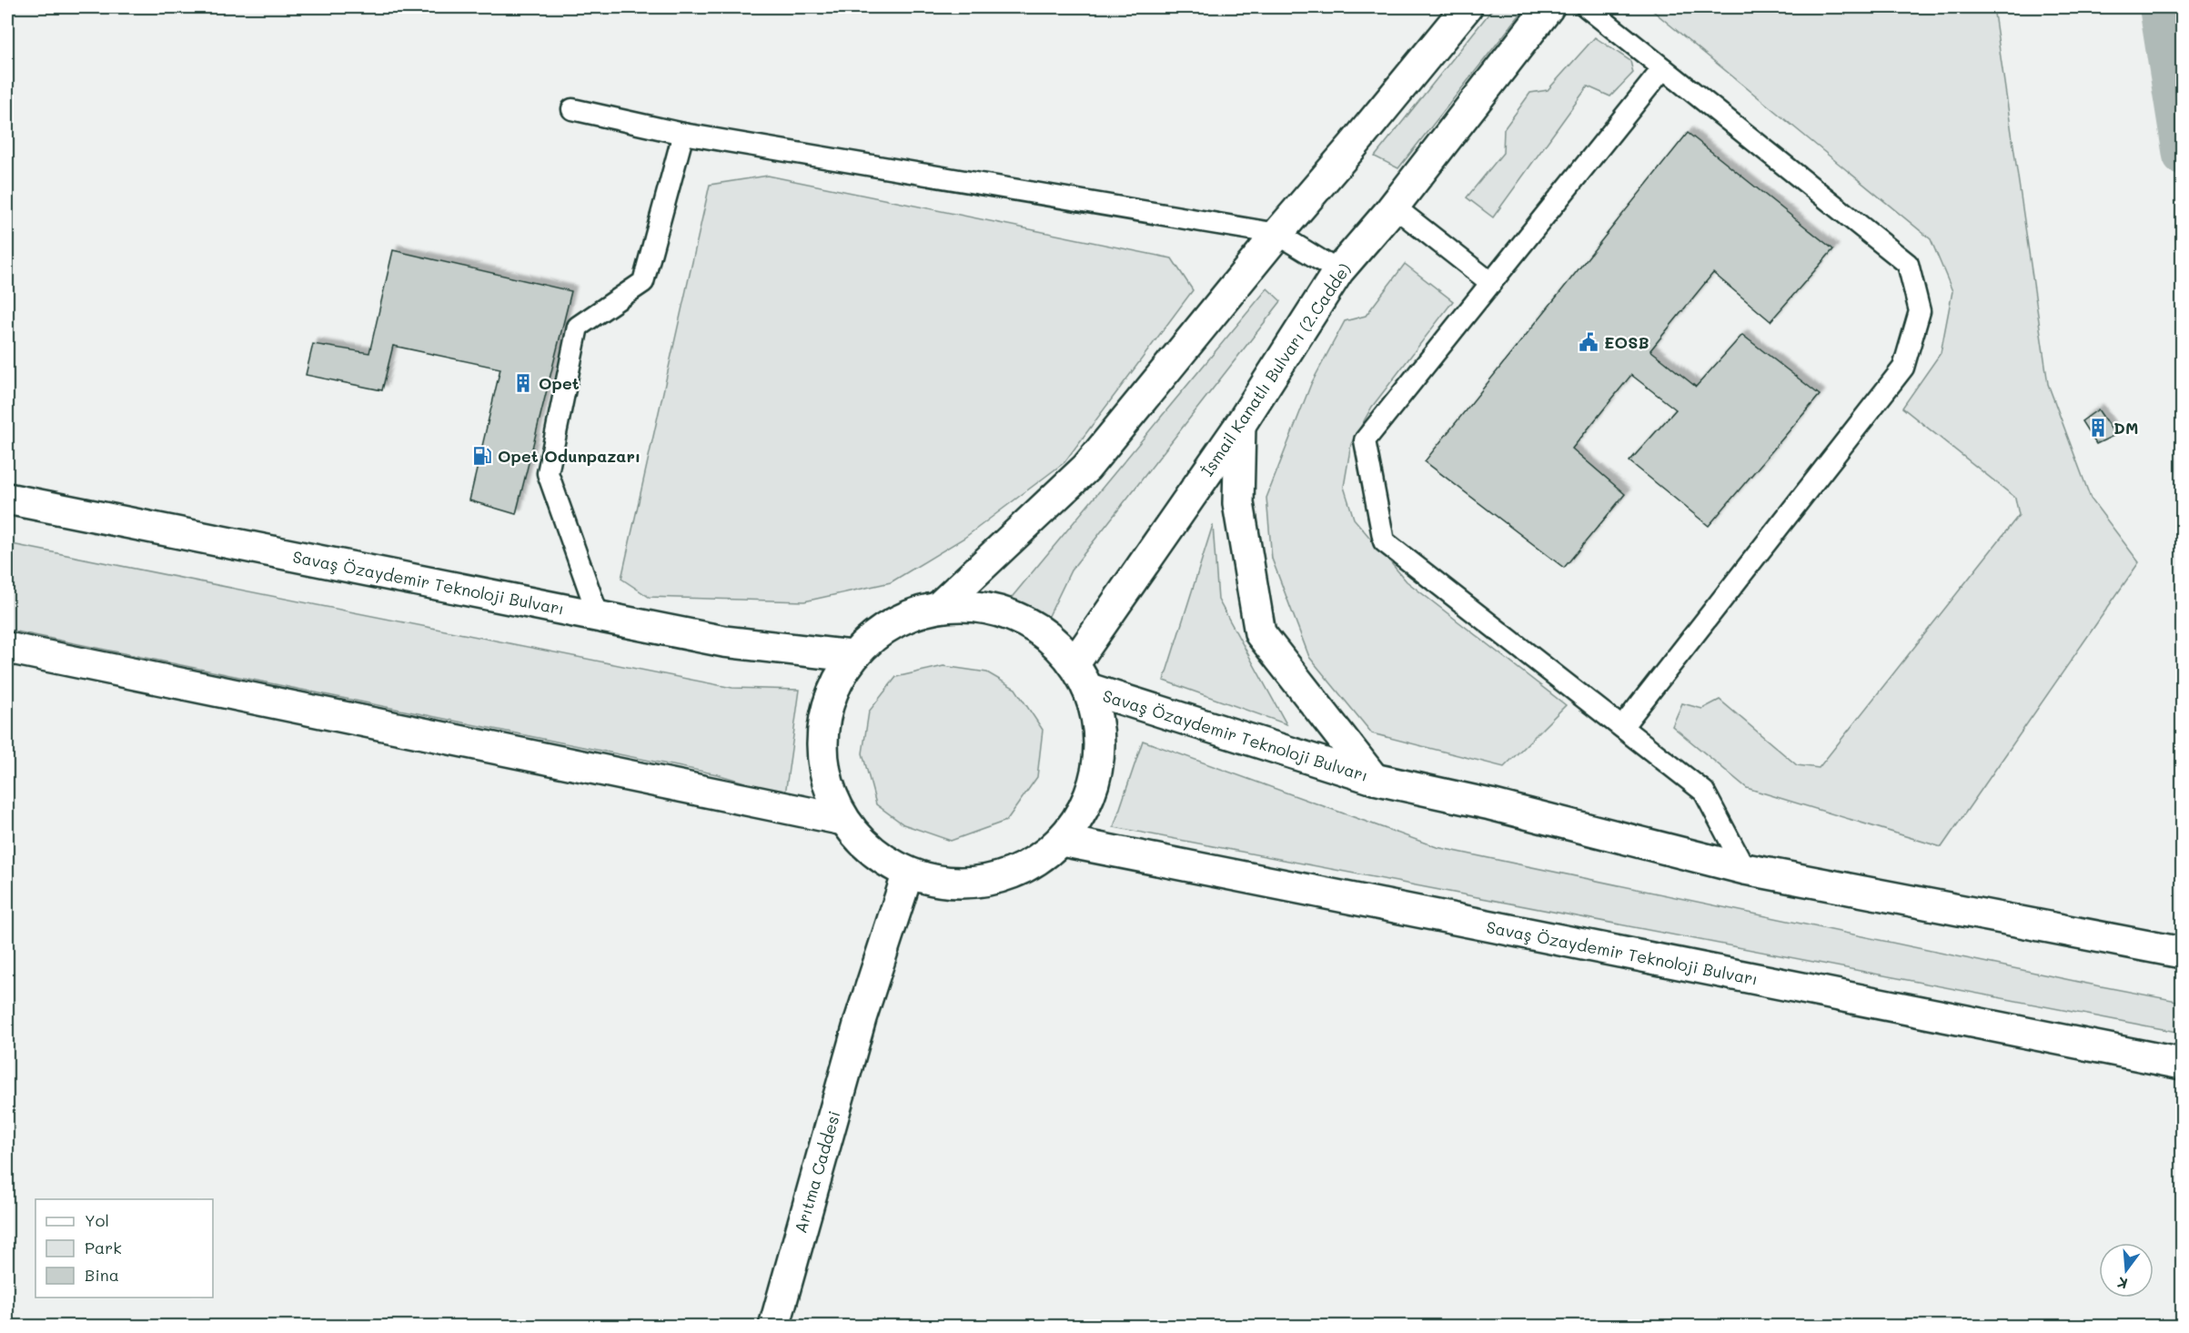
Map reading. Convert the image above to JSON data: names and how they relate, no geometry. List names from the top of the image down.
{
  "streets": {
    "street": ["İsmail Kanatlı Bulvarı (2.Cadde)", "Savaş Özaydemir Teknoloji Bulvarı", "Arıtma Caddesi"]
  },
  "places": {
    "public building": ["EOSB"],
    "building": ["Opet", "DM"],
    "fuel station": ["Opet Odunpazarı"]
  },
  "legend": ["Yol", "Park", "Bina"],
  "north": "bottom"
}
